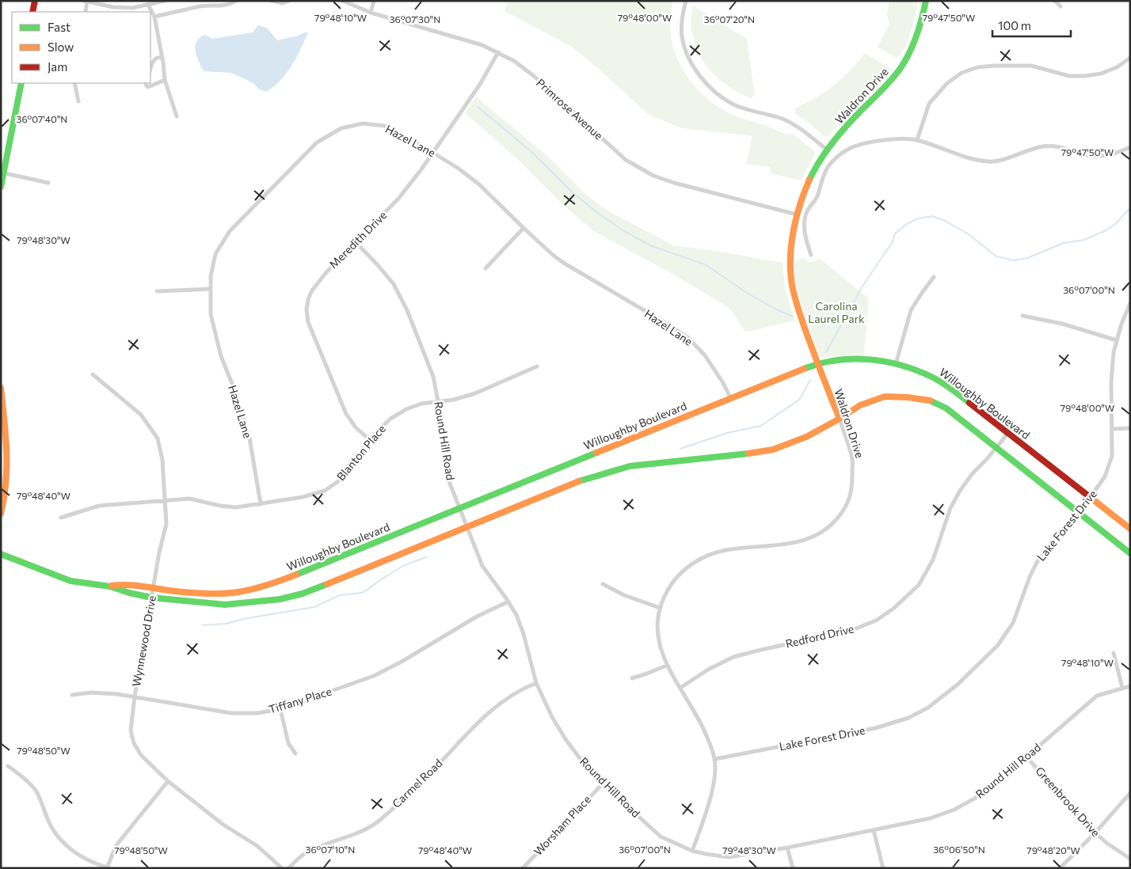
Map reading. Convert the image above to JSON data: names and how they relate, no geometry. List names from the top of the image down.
{
  "streets": {
    "street": [
      "Waldron Drive",
      "Primrose Avenue",
      "Hazel Lane",
      "Meredith Drive",
      "Willoughby Boulevard",
      "Round Hill Road",
      "Blanton Place",
      "Lake Forest Drive",
      "Redford Drive",
      "Wynnewood Drive",
      "Tiffany Place",
      "Carmel Road",
      "Greenbrook Drive",
      "Worsham Place"
    ]
  },
  "crossings": [
    ["Waldron Drive", "Primrose Avenue"],
    ["Waldron Drive", "Willoughby Boulevard"],
    ["Waldron Drive", "Round Hill Road"],
    ["Waldron Drive", "Lake Forest Drive"],
    ["Waldron Drive", "Redford Drive"],
    ["Primrose Avenue", "Meredith Drive"],
    ["Hazel Lane", "Meredith Drive"],
    ["Hazel Lane", "Willoughby Boulevard"],
    ["Hazel Lane", "Blanton Place"],
    ["Meredith Drive", "Round Hill Road"],
    ["Meredith Drive", "Blanton Place"],
    ["Willoughby Boulevard", "Round Hill Road"],
    ["Willoughby Boulevard", "Lake Forest Drive"],
    ["Willoughby Boulevard", "Redford Drive"],
    ["Willoughby Boulevard", "Wynnewood Drive"],
    ["Round Hill Road", "Blanton Place"],
    ["Round Hill Road", "Tiffany Place"],
    ["Round Hill Road", "Carmel Road"],
    ["Round Hill Road", "Greenbrook Drive"],
    ["Round Hill Road", "Worsham Place"],
    ["Blanton Place", "Wynnewood Drive"],
    ["Wynnewood Drive", "Tiffany Place"]
  ],
  "parks": ["Carolina Laurel Park"],
  "legend": ["Fast", "Slow", "Jam"],
  "scale_bar": "100 m",
  "coordinates": [
    "79°48'00\"W",
    "79°47'50\"W",
    "79°48'10\"W",
    "36°07'30\"N",
    "36°07'20\"N",
    "36°07'40\"N",
    "79°48'30\"W",
    "36°07'00\"N",
    "79°48'40\"W",
    "79°48'50\"W",
    "36°07'10\"N",
    "36°06'50\"N",
    "79°48'20\"W"
  ]
}
